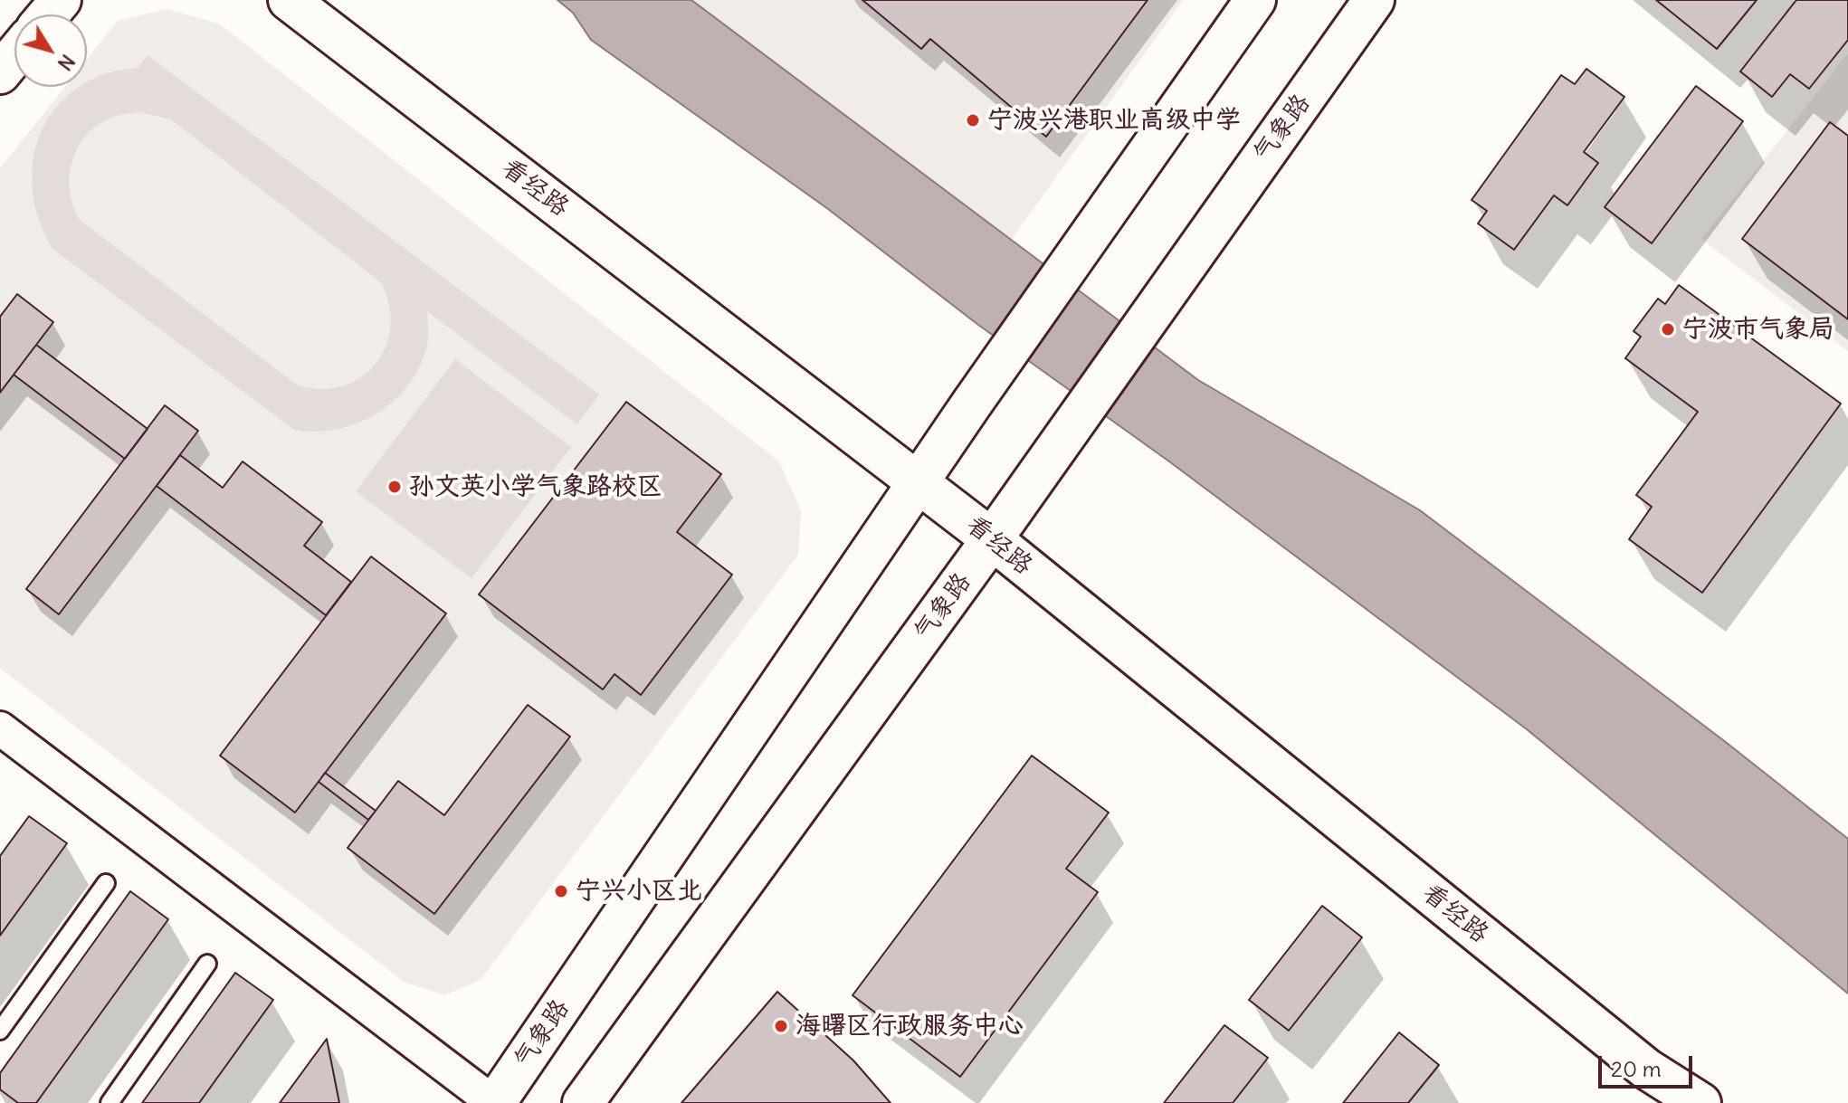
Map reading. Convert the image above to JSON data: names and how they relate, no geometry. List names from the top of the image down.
{
  "streets": {
    "street": ["气象路", "看经路"]
  },
  "crossings": [
    ["气象路", "看经路"]
  ],
  "places": [
    "宁波兴港职业高级中学",
    "宁波市气象局",
    "孙文英小学气象路校区",
    "宁兴小区北",
    "海曙区行政服务中心"
  ],
  "scale_bar": "20 m",
  "north": "bottom right"
}
